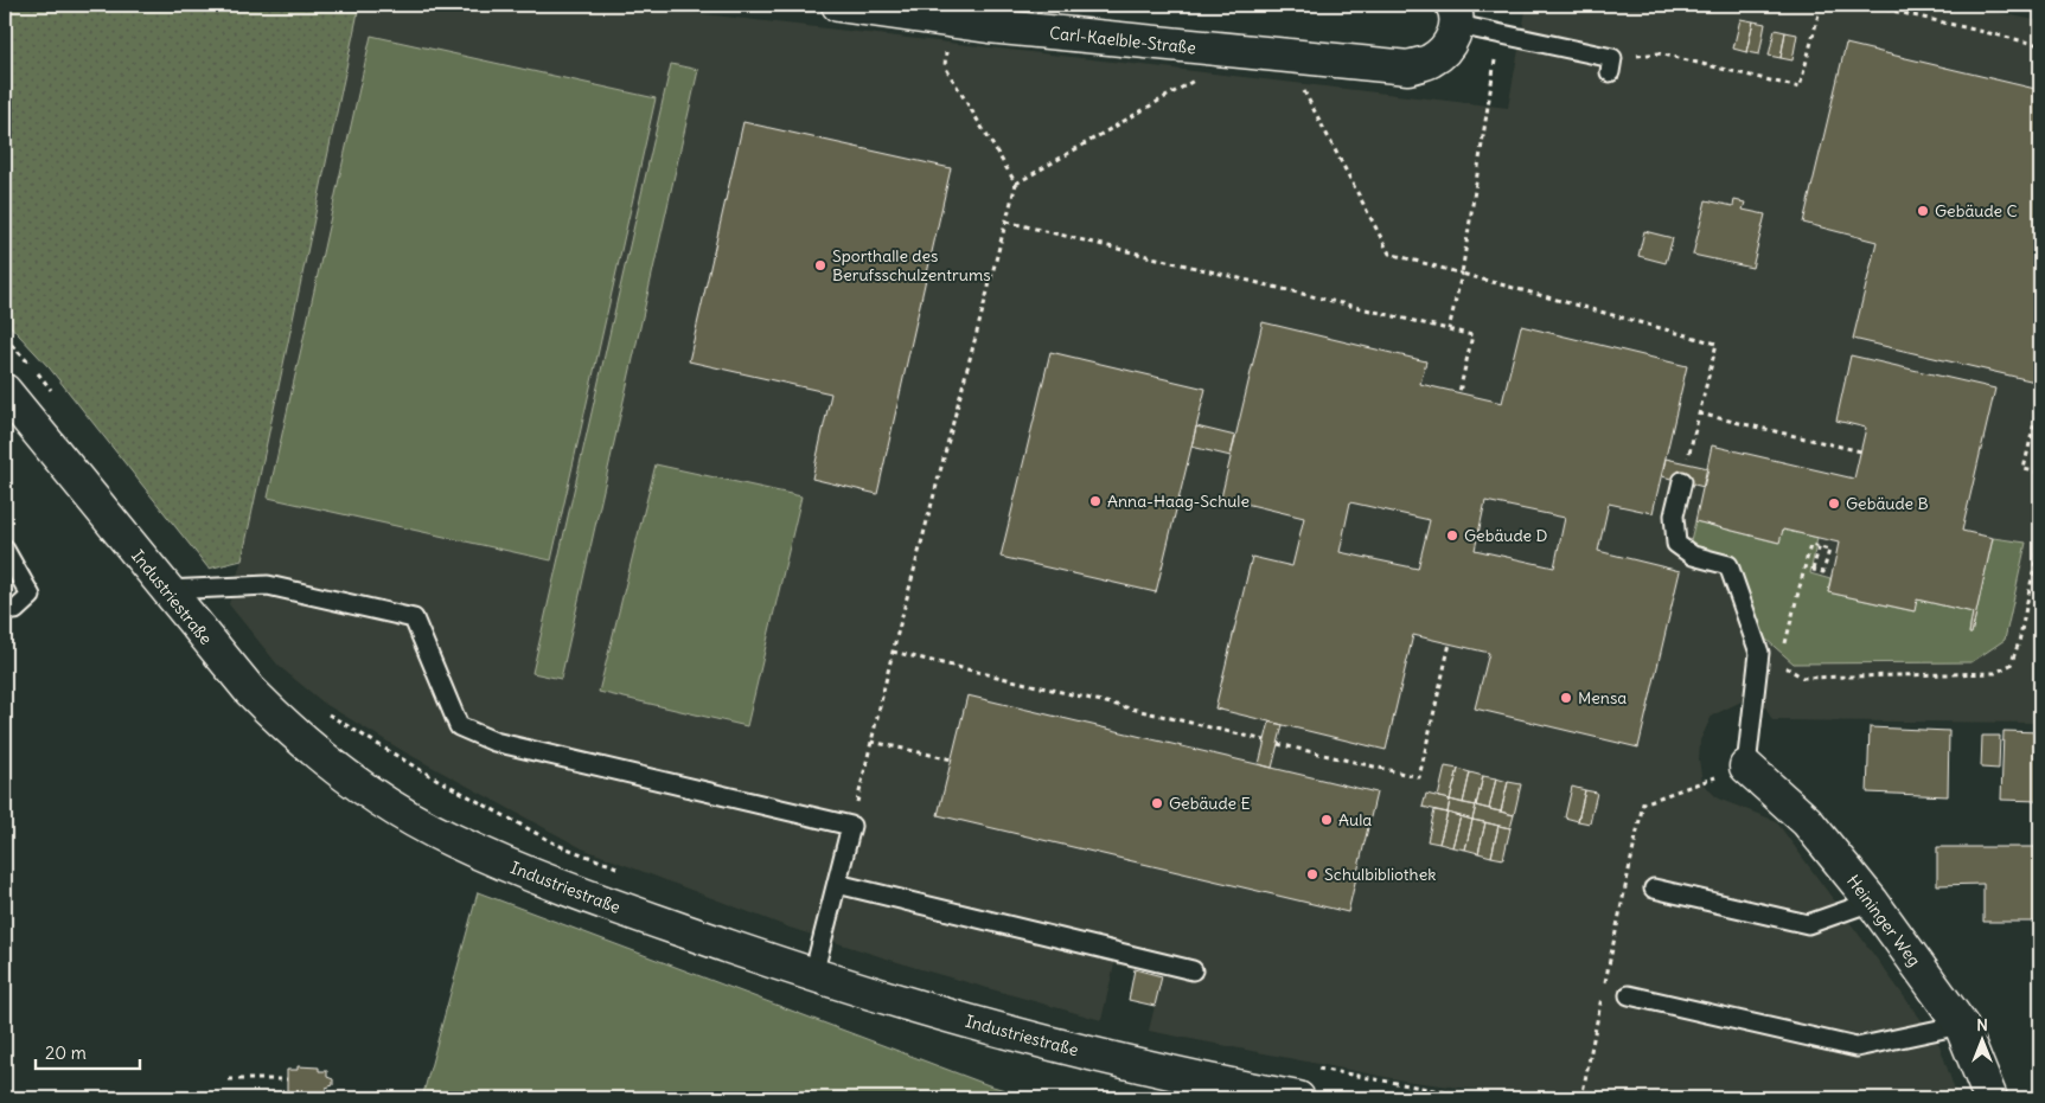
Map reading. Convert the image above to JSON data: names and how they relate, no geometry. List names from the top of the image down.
{
  "streets": {
    "street": ["Carl-Kaelble-Straße", "Industriestraße", "Heininger Weg"]
  },
  "places": [
    "Gebäude C",
    "Sporthalle des Berufsschulzentrums",
    "Anna-Haag-Schule",
    "Gebäude B",
    "Gebäude D",
    "Mensa",
    "Gebäude E",
    "Aula",
    "Schulbibliothek"
  ],
  "scale_bar": "20 m",
  "north": "top"
}
